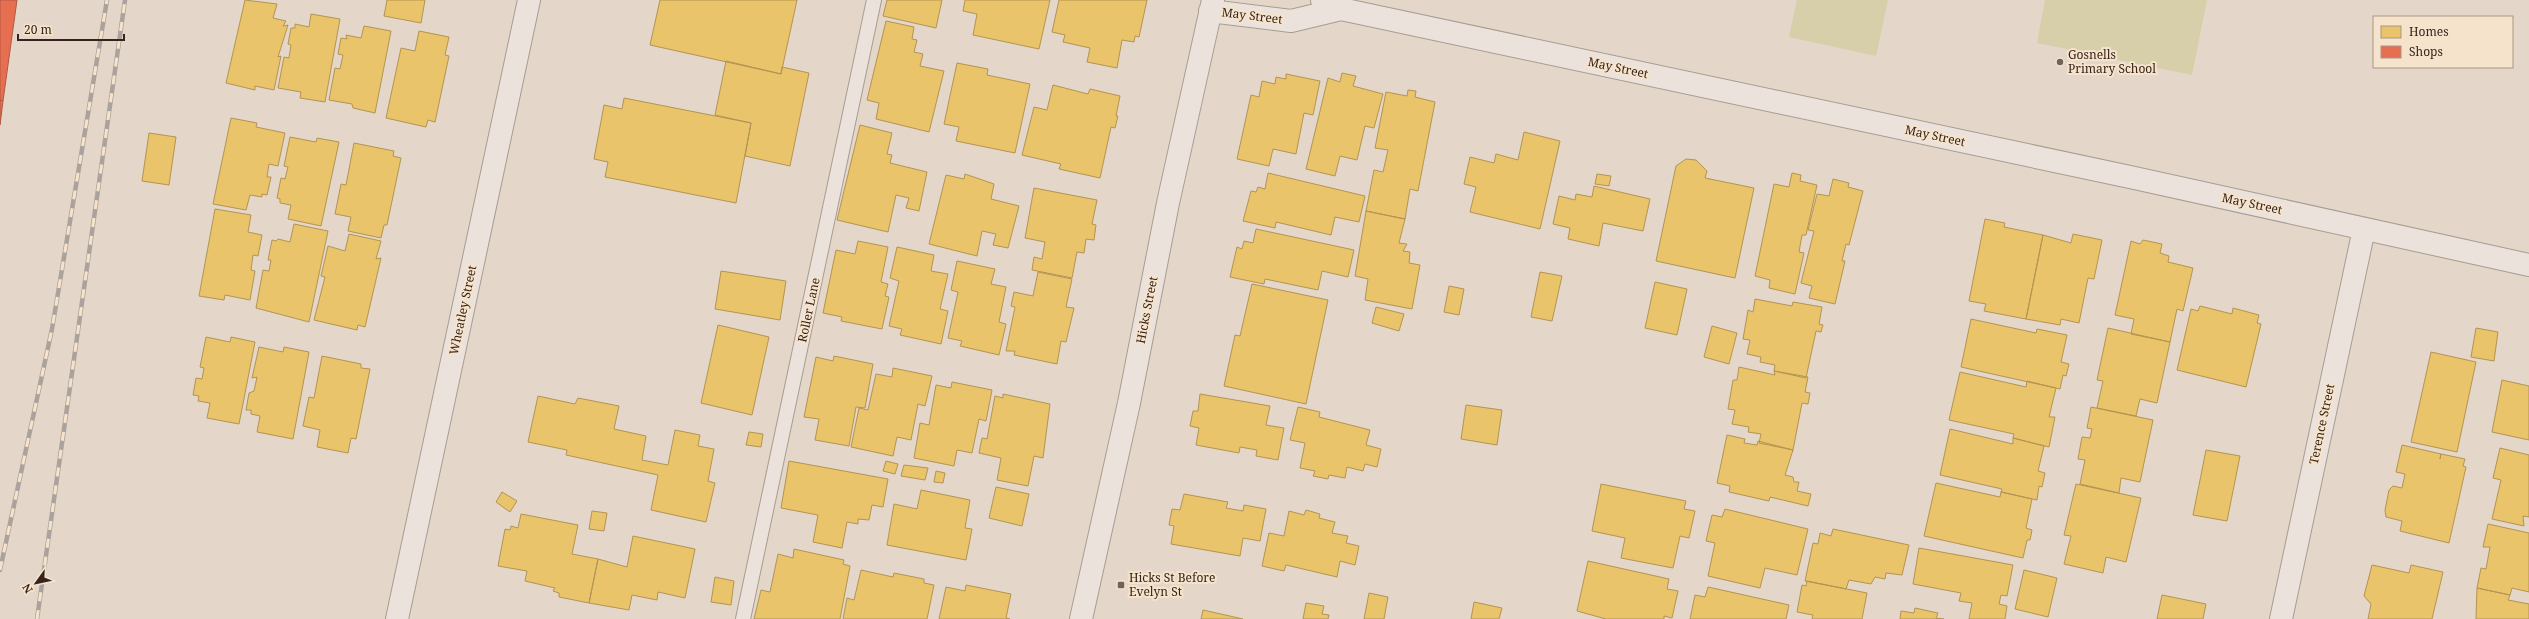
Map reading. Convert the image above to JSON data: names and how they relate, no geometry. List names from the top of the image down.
{
  "streets": {
    "street": [
      "May Street",
      "Wheatley Street",
      "Hicks Street",
      "Terence Street"
    ],
    "lane": ["Roller Lane"]
  },
  "crossings": [
    ["May Street", "Hicks Street"],
    ["May Street", "Terence Street"]
  ],
  "places": {
    "other": ["Gosnells Primary School"],
    "transit": ["Hicks St Before Evelyn St"]
  },
  "legend": ["Homes", "Shops"],
  "scale_bar": "20 m",
  "north": "bottom left"
}
